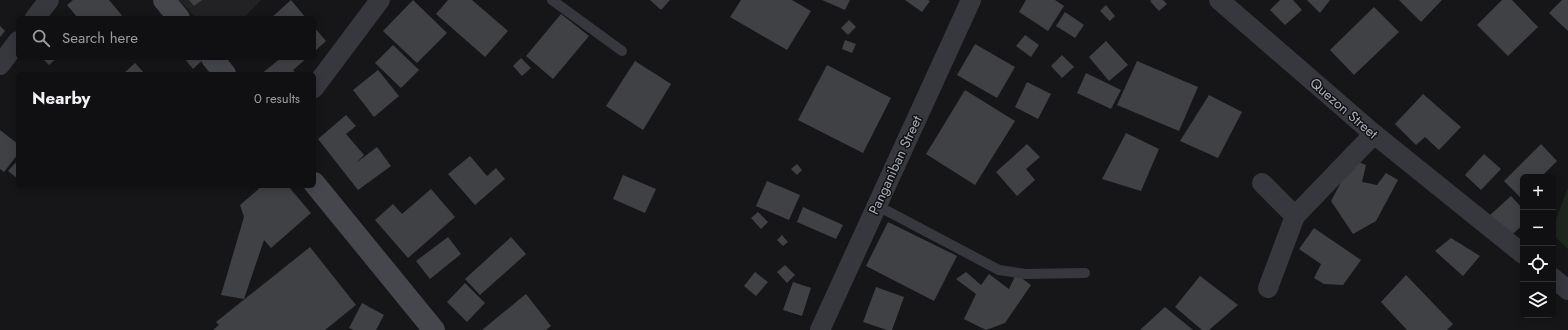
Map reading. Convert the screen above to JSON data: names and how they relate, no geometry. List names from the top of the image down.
{
  "streets": {
    "street": ["Quezon Street", "Panganiban Street"]
  },
  "page": {
    "search": "Search here",
    "heading": ["Nearby", "0 results"],
    "map_buttons": ["+", "−"]
  }
}
